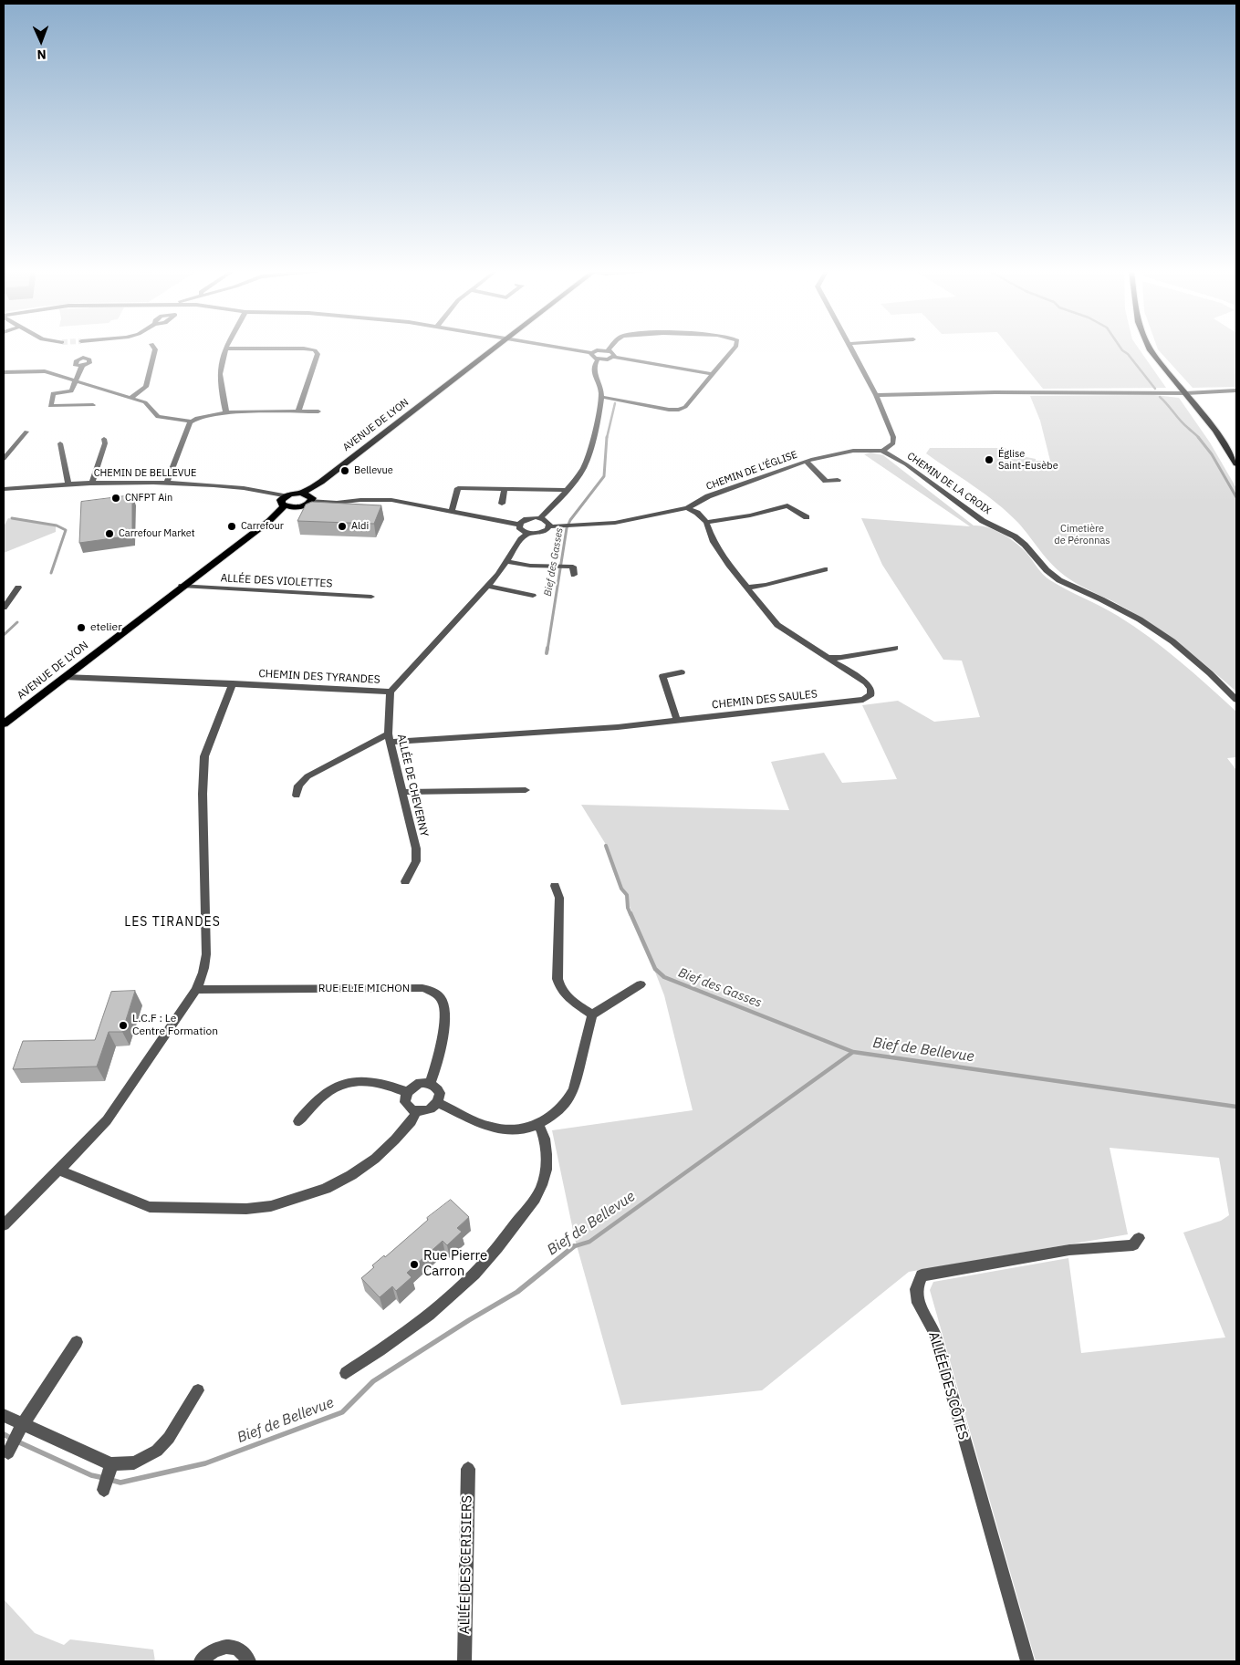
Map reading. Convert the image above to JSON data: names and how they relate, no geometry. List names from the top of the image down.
{
  "streets": {
    "main road": ["AVENUE DE LYON"],
    "street": [
      "CHEMIN DE L'ÉGLISE",
      "CHEMIN DE BELLEVUE",
      "CHEMIN DE LA CROIX",
      "ALLÉE DES VIOLETTES",
      "CHEMIN DES TYRANDES",
      "CHEMIN DES SAULES",
      "ALLÉE DE CHEVERNY",
      "RUE ELIE MICHON",
      "ALLÉE DES CÔTES",
      "ALLÉE DES CERISIERS"
    ]
  },
  "crossings": [
    ["AVENUE DE LYON", "ALLÉE DES VIOLETTES"],
    ["AVENUE DE LYON", "CHEMIN DES TYRANDES"],
    ["CHEMIN DE L'ÉGLISE", "CHEMIN DE LA CROIX"],
    ["CHEMIN DE L'ÉGLISE", "CHEMIN DES TYRANDES"],
    ["CHEMIN DES TYRANDES", "ALLÉE DE CHEVERNY"],
    ["CHEMIN DES SAULES", "ALLÉE DE CHEVERNY"]
  ],
  "districts": ["LES TIRANDES"],
  "water": ["Bief des Gasses", "Bief de Bellevue"],
  "parks": ["Cimetière de Péronnas"],
  "places": [
    "Église Saint-Eusèbe",
    "Bellevue",
    "CNFPT Ain",
    "Carrefour",
    "Aldi",
    "Carrefour Market",
    "etelier",
    "L.C.F : Le Centre Formation",
    "Rue Pierre Carron"
  ],
  "north": "bottom"
}
